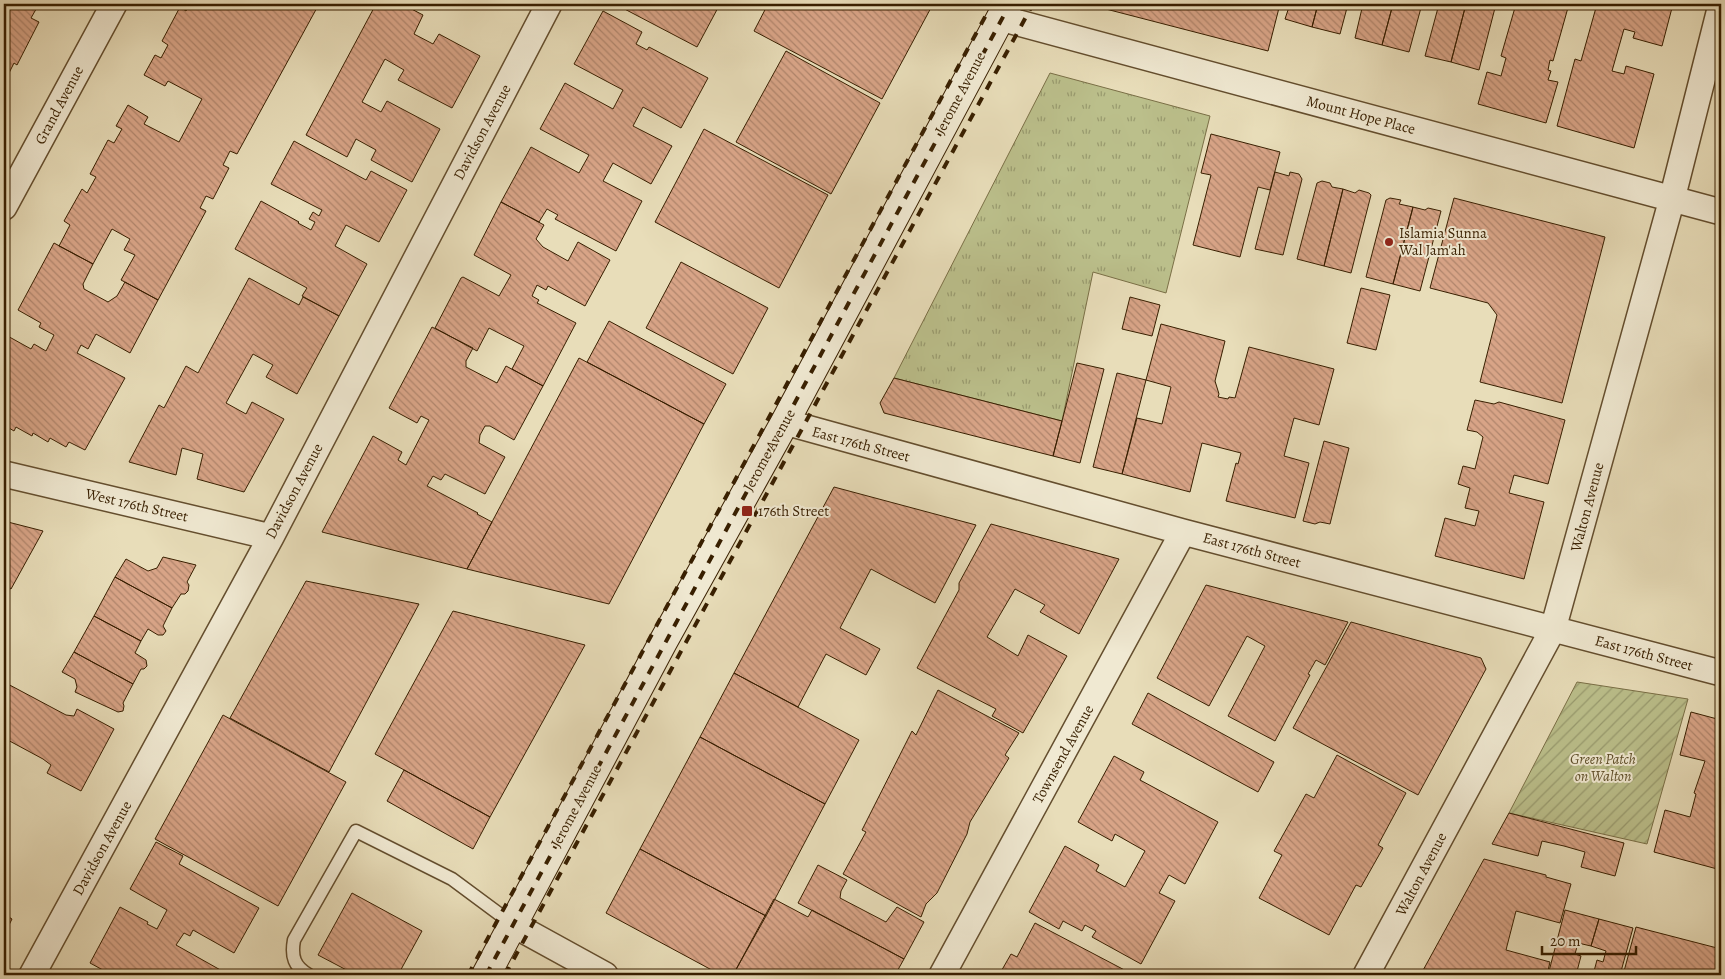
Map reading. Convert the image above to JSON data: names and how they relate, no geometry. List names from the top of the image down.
{
  "streets": {
    "main road": ["Jerome Avenue"],
    "street": [
      "Grand Avenue",
      "Mount Hope Place",
      "Davidson Avenue",
      "East 176th Street",
      "West 176th Street",
      "Walton Avenue",
      "Townsend Avenue"
    ]
  },
  "crossings": [
    ["Jerome Avenue", "Mount Hope Place"],
    ["Jerome Avenue", "East 176th Street"],
    ["Mount Hope Place", "Walton Avenue"],
    ["Davidson Avenue", "West 176th Street"],
    ["East 176th Street", "Walton Avenue"],
    ["East 176th Street", "Townsend Avenue"]
  ],
  "parks": ["Green Patch on Walton"],
  "places": {
    "other": ["Islamia Sunna Wal Jam'ah"],
    "transit": ["176th Street"]
  },
  "scale_bar": "20 m"
}
